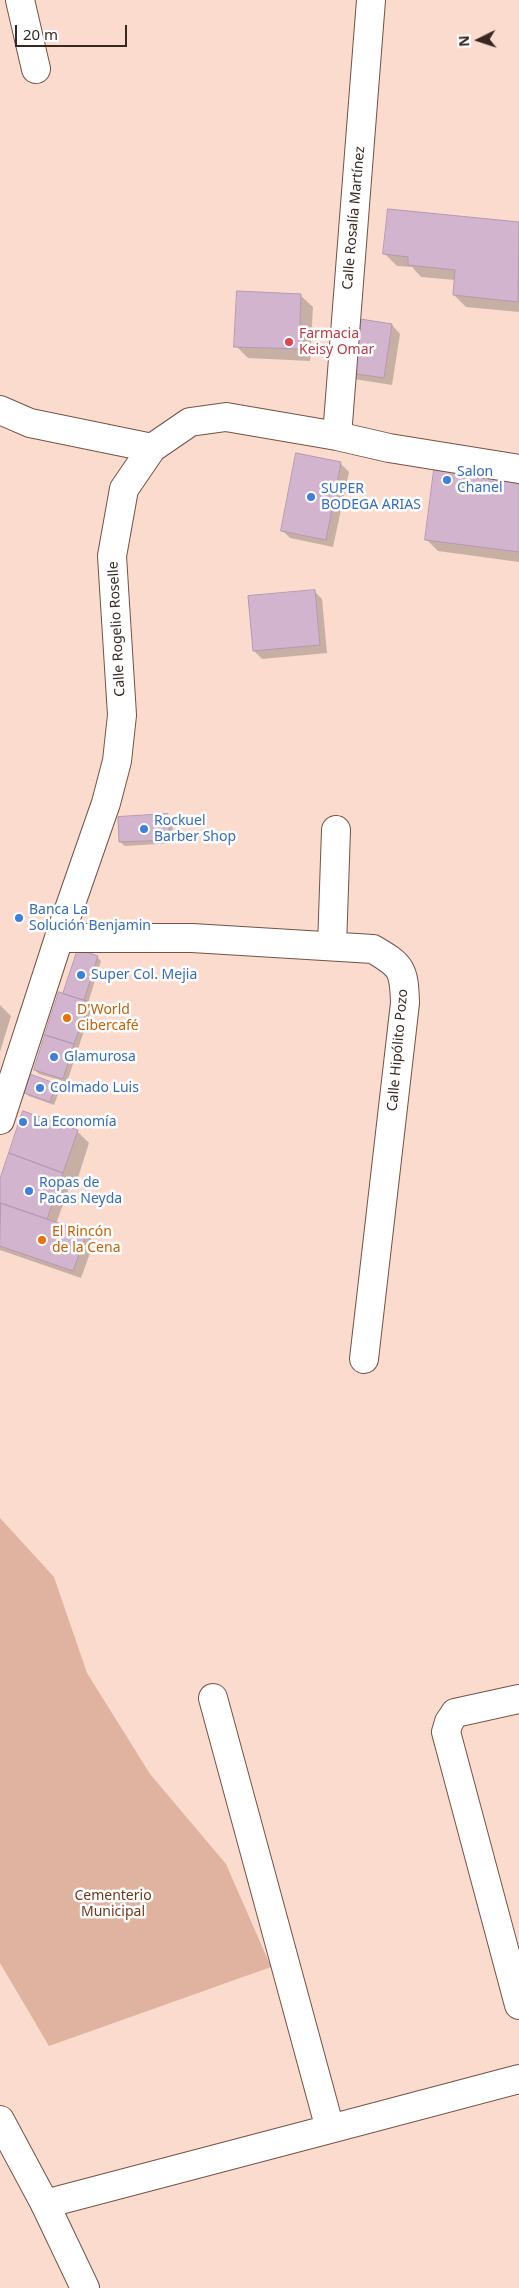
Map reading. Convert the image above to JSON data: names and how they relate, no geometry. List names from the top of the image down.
{
  "streets": {
    "street": ["Calle Rosalía Martínez", "Calle Rogelio Roselle", "Calle Hipólito Pozo"]
  },
  "crossings": [
    ["Calle Rosalía Martínez", "Calle Rogelio Roselle"],
    ["Calle Rogelio Roselle", "Calle Hipólito Pozo"]
  ],
  "parks": ["Cementerio Municipal"],
  "places": [
    "Farmacia Keisy Omar",
    "Salon Chanel",
    "SUPER BODEGA ARIAS",
    "Rockuel Barber Shop",
    "Banca La Solución Benjamin",
    "Super Col. Mejia",
    "D'World Cibercafé",
    "Glamurosa",
    "Colmado Luis",
    "La Economía",
    "Ropas de Pacas Neyda",
    "El Rincón de la Cena"
  ],
  "scale_bar": "20 m",
  "north": "left"
}
